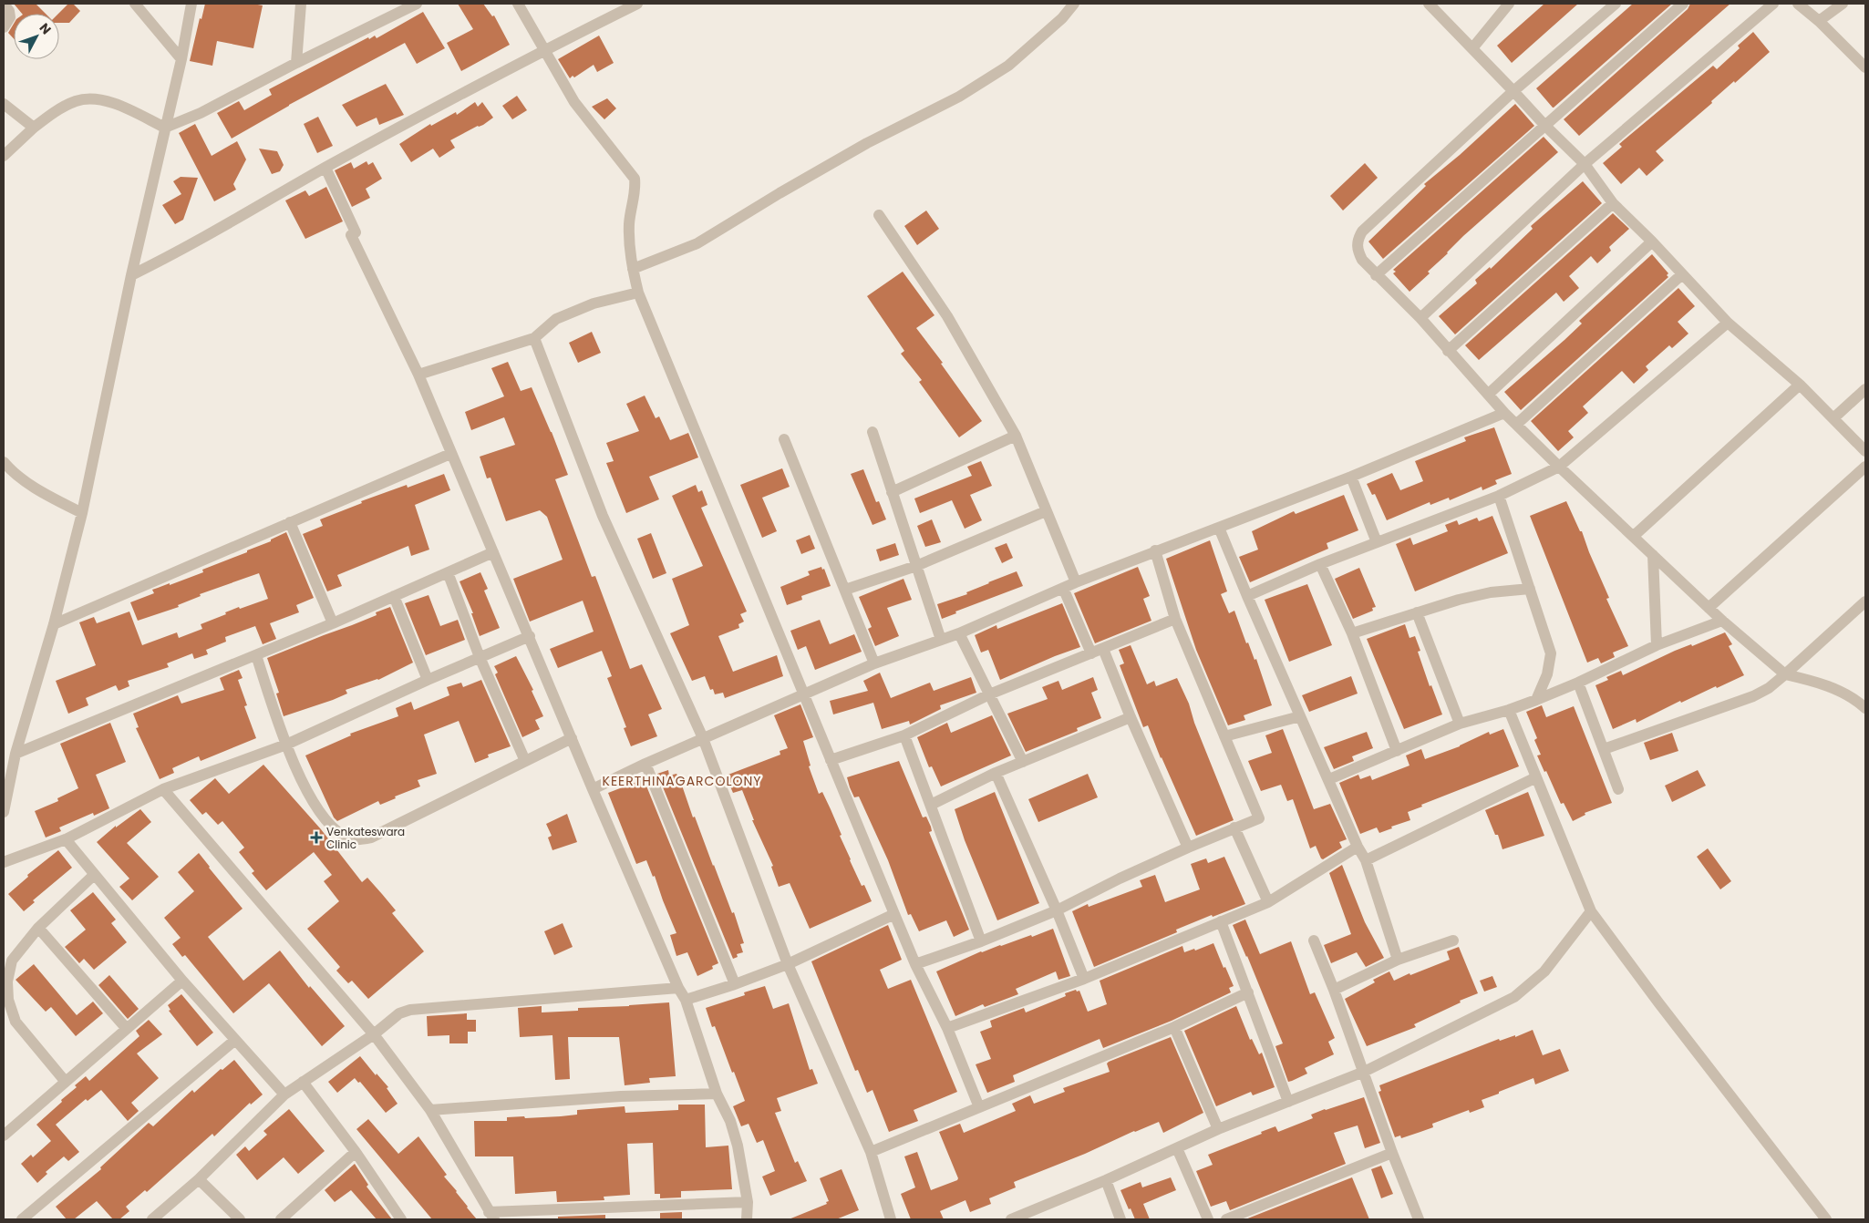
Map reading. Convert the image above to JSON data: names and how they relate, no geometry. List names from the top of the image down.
{
  "districts": ["KEERTHINAGARCOLONY"],
  "places": {
    "health": ["Venkateswara Clinic"]
  },
  "north": "top right"
}
